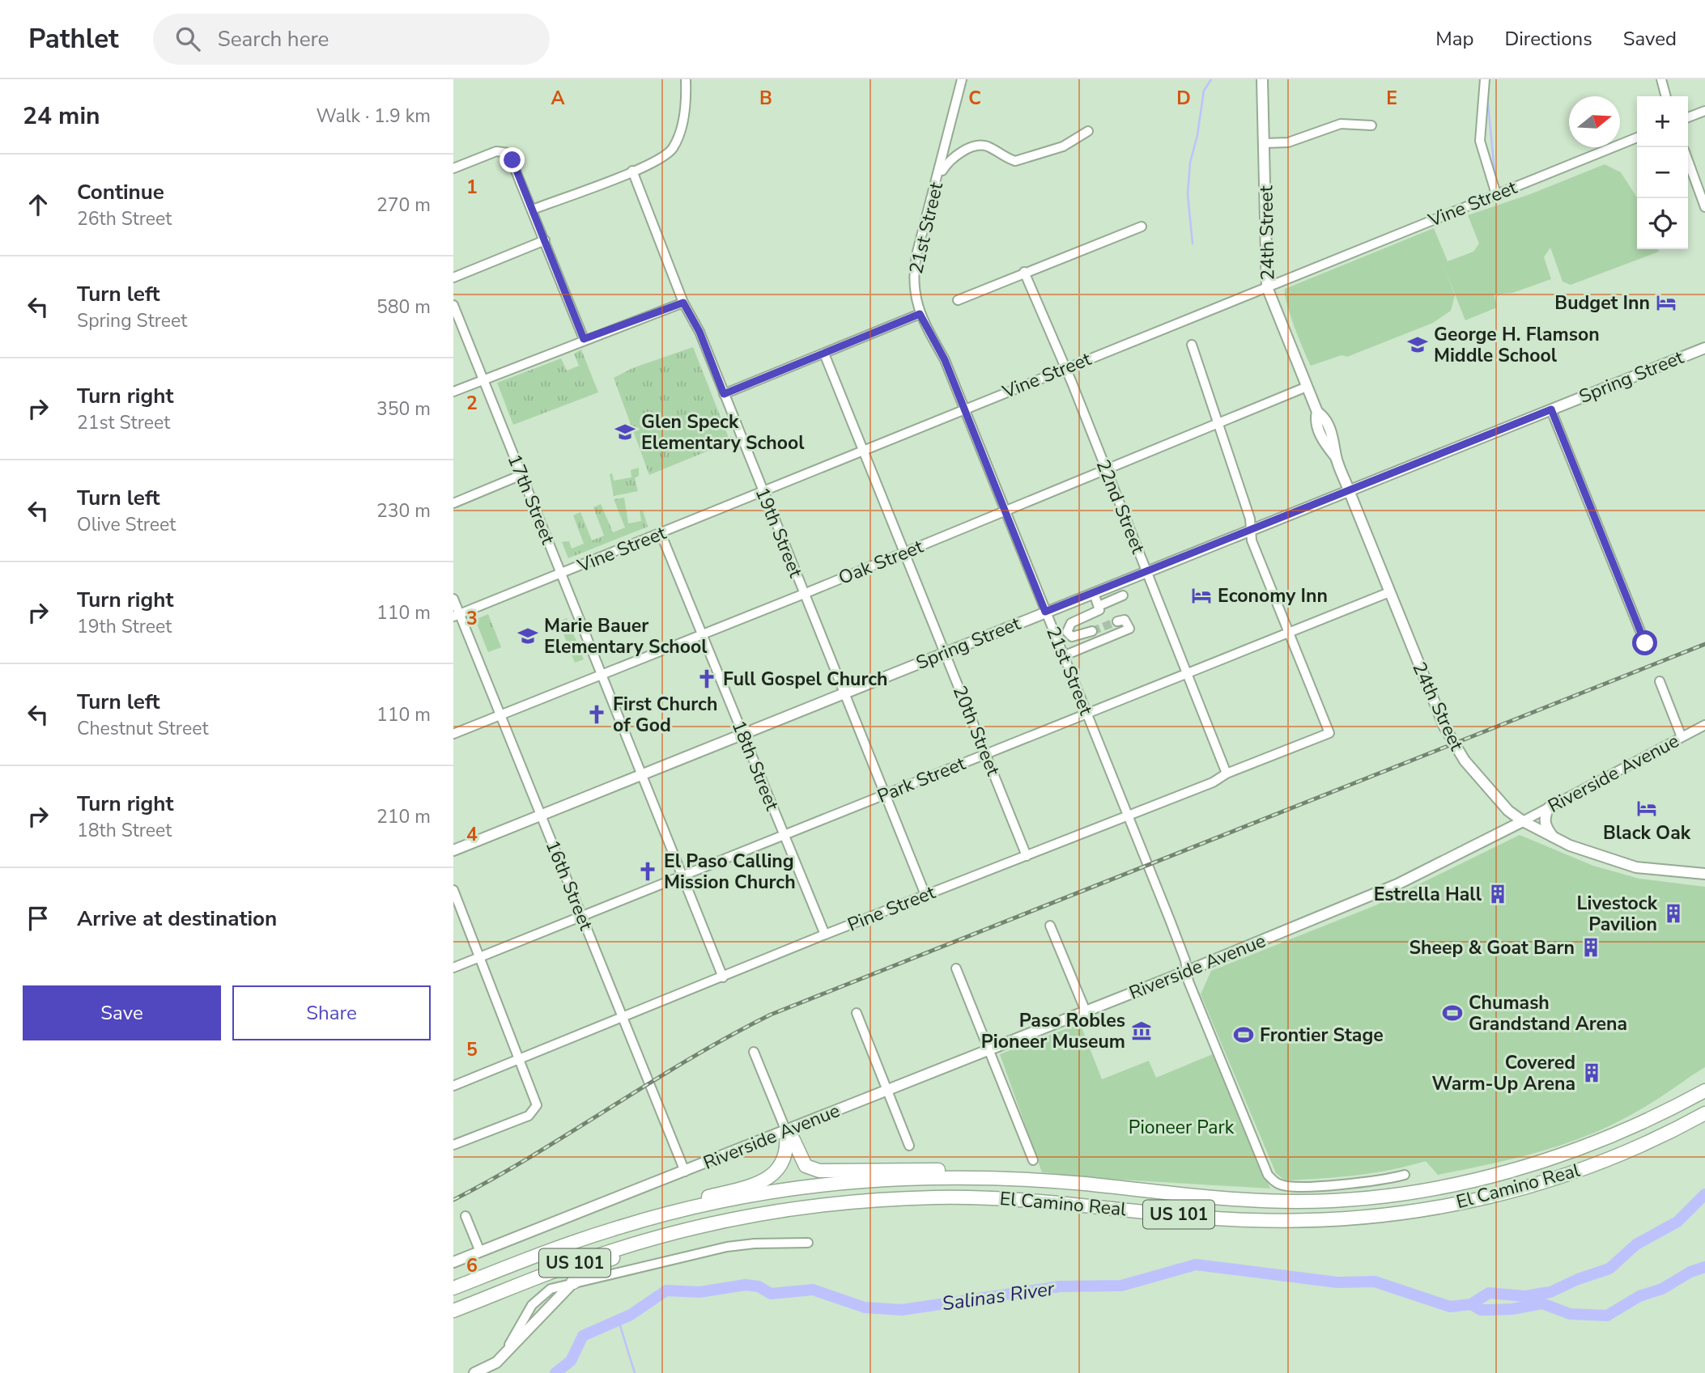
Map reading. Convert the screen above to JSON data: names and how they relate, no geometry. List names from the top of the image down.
{
  "streets": {
    "highway": ["El Camino Real", "US 101"],
    "main road": ["24th Street", "Spring Street", "Riverside Avenue"],
    "street": [
      "Vine Street",
      "21st Street",
      "17th Street",
      "22nd Street",
      "19th Street",
      "Oak Street",
      "20th Street",
      "18th Street",
      "Park Street",
      "16th Street",
      "Pine Street"
    ]
  },
  "crossings": [
    ["Vine Street", "21st Street"],
    ["Vine Street", "24th Street"],
    ["Vine Street", "17th Street"],
    ["Vine Street", "22nd Street"],
    ["Vine Street", "19th Street"],
    ["Vine Street", "20th Street"],
    ["Vine Street", "18th Street"],
    ["Vine Street", "16th Street"],
    ["21st Street", "Spring Street"],
    ["21st Street", "Oak Street"],
    ["21st Street", "Riverside Avenue"],
    ["21st Street", "Park Street"],
    ["21st Street", "Pine Street"],
    ["24th Street", "Spring Street"],
    ["24th Street", "Oak Street"],
    ["24th Street", "Riverside Avenue"],
    ["24th Street", "Park Street"],
    ["Spring Street", "17th Street"],
    ["Spring Street", "22nd Street"],
    ["Spring Street", "19th Street"],
    ["Spring Street", "20th Street"],
    ["Spring Street", "18th Street"],
    ["Spring Street", "16th Street"],
    ["17th Street", "Oak Street"],
    ["17th Street", "Park Street"],
    ["17th Street", "Pine Street"],
    ["22nd Street", "Oak Street"],
    ["22nd Street", "Park Street"],
    ["22nd Street", "Pine Street"],
    ["19th Street", "Oak Street"],
    ["19th Street", "Park Street"],
    ["19th Street", "Pine Street"],
    ["Oak Street", "20th Street"],
    ["Oak Street", "18th Street"],
    ["Oak Street", "16th Street"],
    ["20th Street", "Park Street"],
    ["20th Street", "Pine Street"],
    ["18th Street", "Park Street"],
    ["18th Street", "Pine Street"],
    ["Riverside Avenue", "16th Street"],
    ["Park Street", "16th Street"],
    ["Park Street", "Pine Street"],
    ["16th Street", "Pine Street"]
  ],
  "water": ["Salinas River"],
  "parks": ["Pioneer Park"],
  "places": {
    "hotel": ["Budget Inn", "Economy Inn", "Black Oak"],
    "school or university": ["George H. Flamson Middle School", "Glen Speck Elementary School", "Marie Bauer Elementary School"],
    "church": ["Full Gospel Church", "First Church of God", "El Paso Calling Mission Church"],
    "building": [
      "Estrella Hall",
      "Livestock Pavilion",
      "Sheep & Goat Barn",
      "Covered Warm-Up Arena"
    ],
    "sports": ["Chumash Grandstand Arena", "Frontier Stage"],
    "museum": ["Paso Robles Pioneer Museum"]
  },
  "north": "right",
  "page": {
    "header": "Pathlet",
    "search": "Search here",
    "nav": ["Map", "Directions", "Saved"],
    "heading": ["24 min", "Walk · 1.9 km"],
    "map_buttons": ["+", "−"],
    "list": [
      ["Continue", "26th Street", "270 m"],
      ["Turn left", "Spring Street", "580 m"],
      ["Turn right", "21st Street", "350 m"],
      ["Turn left", "Olive Street", "230 m"],
      ["Turn right", "19th Street", "110 m"],
      ["Turn left", "Chestnut Street", "110 m"],
      ["Turn right", "18th Street", "210 m"],
      "Arrive at destination"
    ],
    "buttons": ["Save", "Share"]
  },
  "grid": {
    "columns": [
      "A",
      "B",
      "C",
      "D",
      "E"
    ],
    "rows": [
      "1",
      "2",
      "3",
      "4",
      "5",
      "6"
    ]
  }
}
